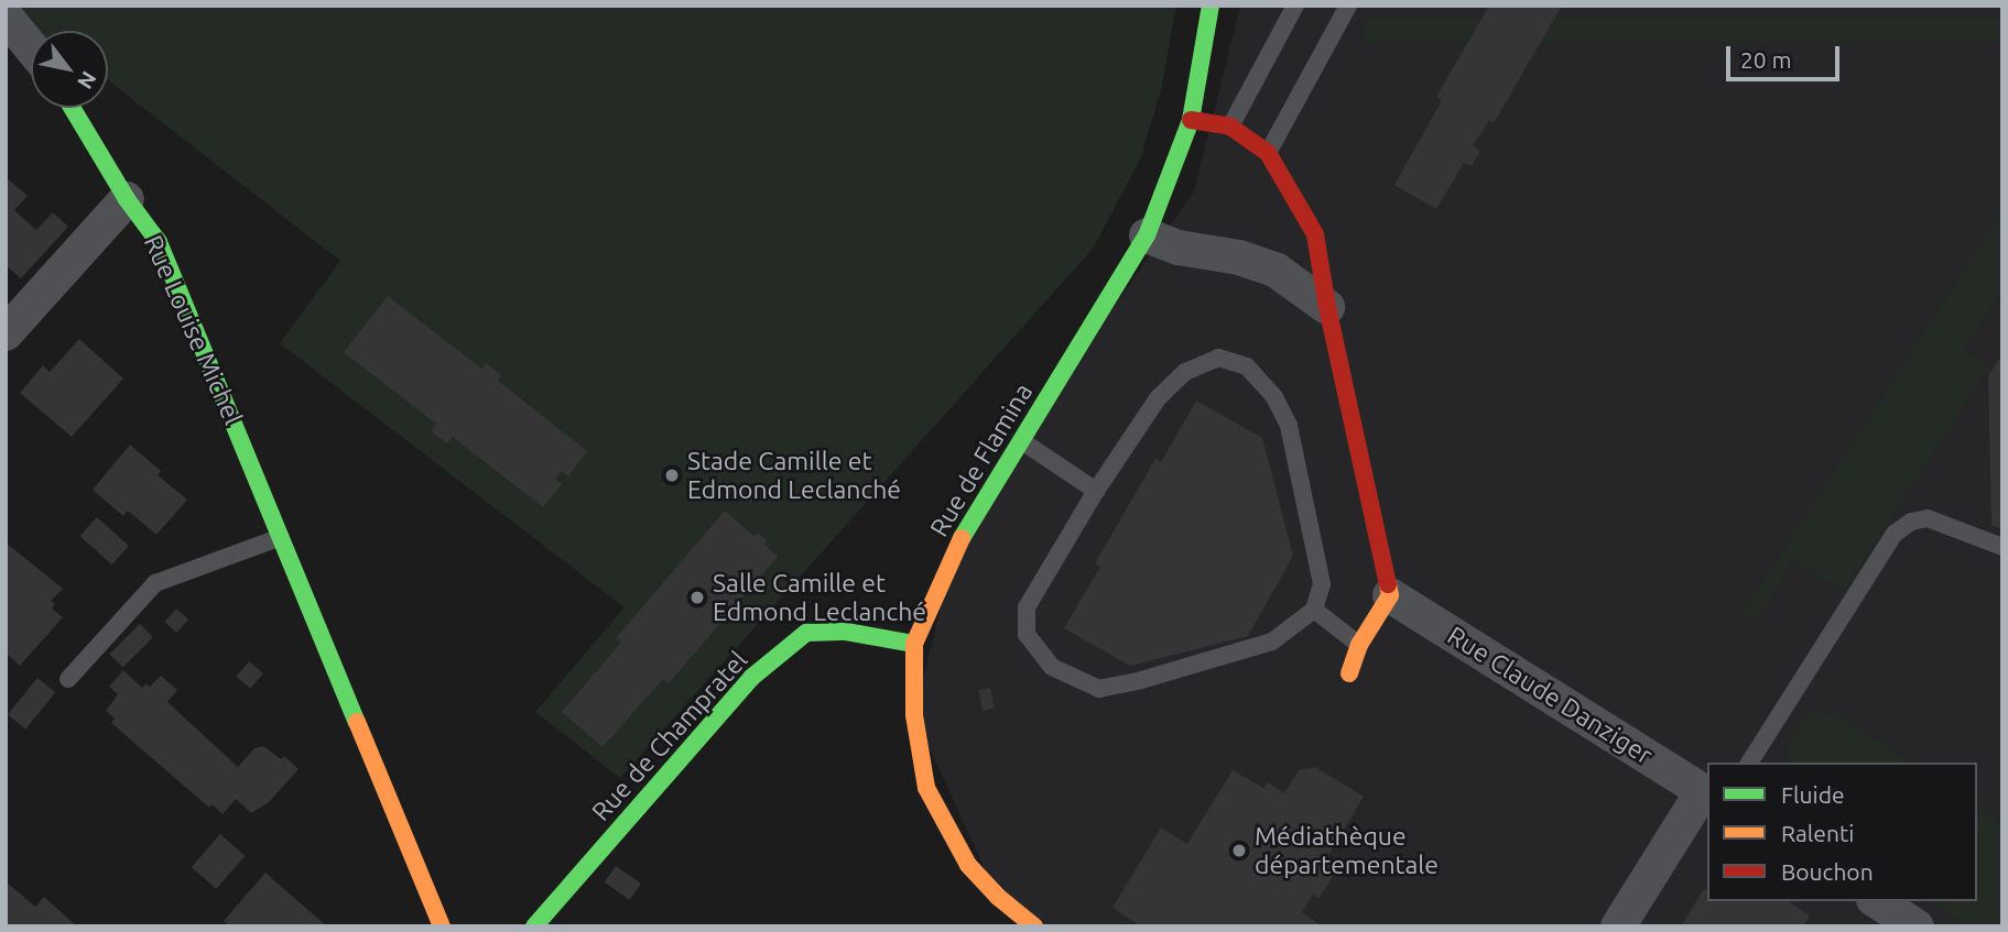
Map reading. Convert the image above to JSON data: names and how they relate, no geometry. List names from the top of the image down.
{
  "streets": {
    "street": [
      "Rue Louise Michel",
      "Rue de Flamina",
      "Rue Claude Danziger",
      "Rue de Champratel"
    ]
  },
  "crossings": [
    ["Rue de Flamina", "Rue de Champratel"]
  ],
  "places": ["Stade Camille et Edmond Leclanché", "Salle Camille et Edmond Leclanché", "Médiathèque départementale"],
  "legend": ["Fluide", "Ralenti", "Bouchon"],
  "scale_bar": "20 m",
  "north": "bottom right"
}
